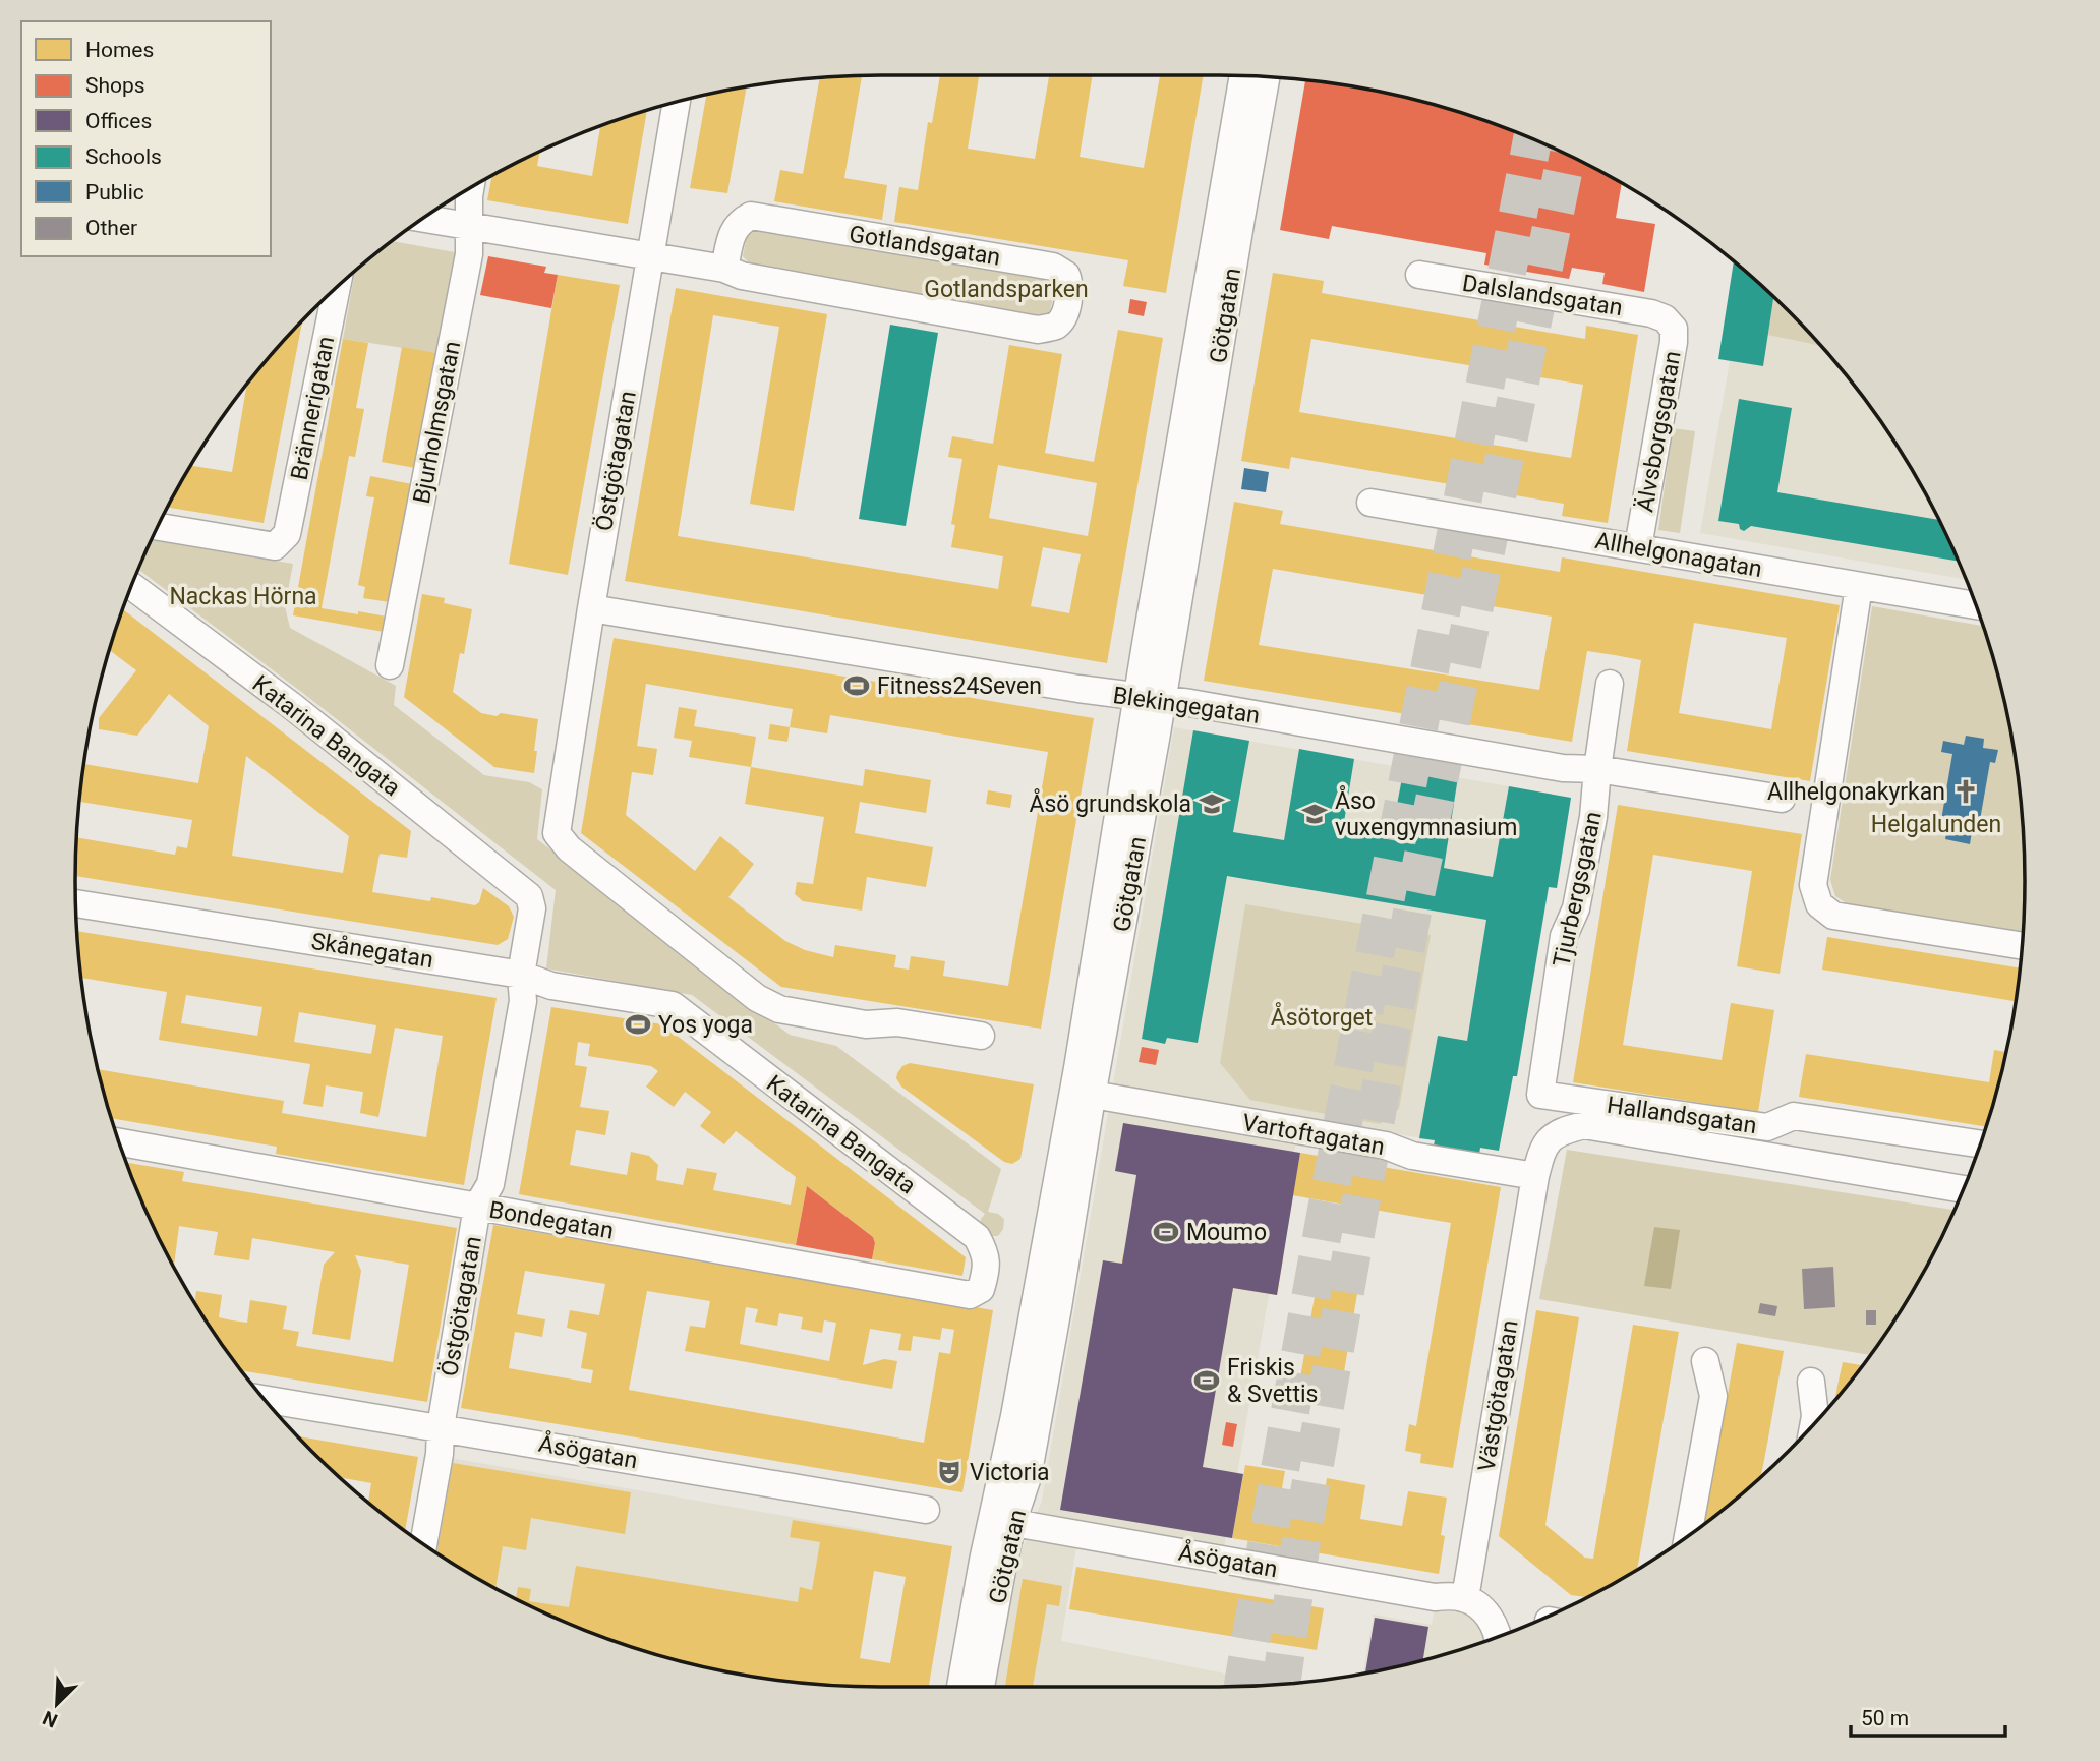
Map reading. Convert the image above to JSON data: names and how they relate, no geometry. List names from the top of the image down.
{
  "streets": {
    "street": [
      "Gotlandsgatan",
      "Dalslandsgatan",
      "Götgatan",
      "Brännerigatan",
      "Bjurholmsgatan",
      "Älvsborgsgatan",
      "Östgötagatan",
      "Allhelgonagatan",
      "Blekingegatan",
      "Katarina Bangata",
      "Tjurbergsgatan",
      "Skånegatan",
      "Hallandsgatan",
      "Vartoftagatan",
      "Bondegatan",
      "Västgötagatan",
      "Åsögatan"
    ]
  },
  "crossings": [
    ["Gotlandsgatan", "Bjurholmsgatan"],
    ["Gotlandsgatan", "Östgötagatan"],
    ["Dalslandsgatan", "Älvsborgsgatan"],
    ["Götgatan", "Blekingegatan"],
    ["Götgatan", "Vartoftagatan"],
    ["Götgatan", "Åsögatan"],
    ["Älvsborgsgatan", "Allhelgonagatan"],
    ["Östgötagatan", "Blekingegatan"],
    ["Östgötagatan", "Katarina Bangata"],
    ["Östgötagatan", "Skånegatan"],
    ["Östgötagatan", "Bondegatan"],
    ["Östgötagatan", "Åsögatan"],
    ["Blekingegatan", "Tjurbergsgatan"],
    ["Katarina Bangata", "Skånegatan"],
    ["Katarina Bangata", "Bondegatan"],
    ["Tjurbergsgatan", "Hallandsgatan"],
    ["Hallandsgatan", "Västgötagatan"],
    ["Vartoftagatan", "Västgötagatan"],
    ["Västgötagatan", "Åsögatan"]
  ],
  "parks": [
    "Gotlandsparken",
    "Nackas Hörna",
    "Helgalunden",
    "Åsötorget"
  ],
  "places": {
    "sports": [
      "Fitness24Seven",
      "Yos yoga",
      "Moumo",
      "Friskis & Svettis"
    ],
    "church": ["Allhelgonakyrkan"],
    "school or university": ["Åsö grundskola", "Åso vuxengymnasium"],
    "theatre": ["Victoria"]
  },
  "legend": [
    "Homes",
    "Shops",
    "Offices",
    "Schools",
    "Public",
    "Other"
  ],
  "scale_bar": "50 m",
  "north": "bottom left"
}
